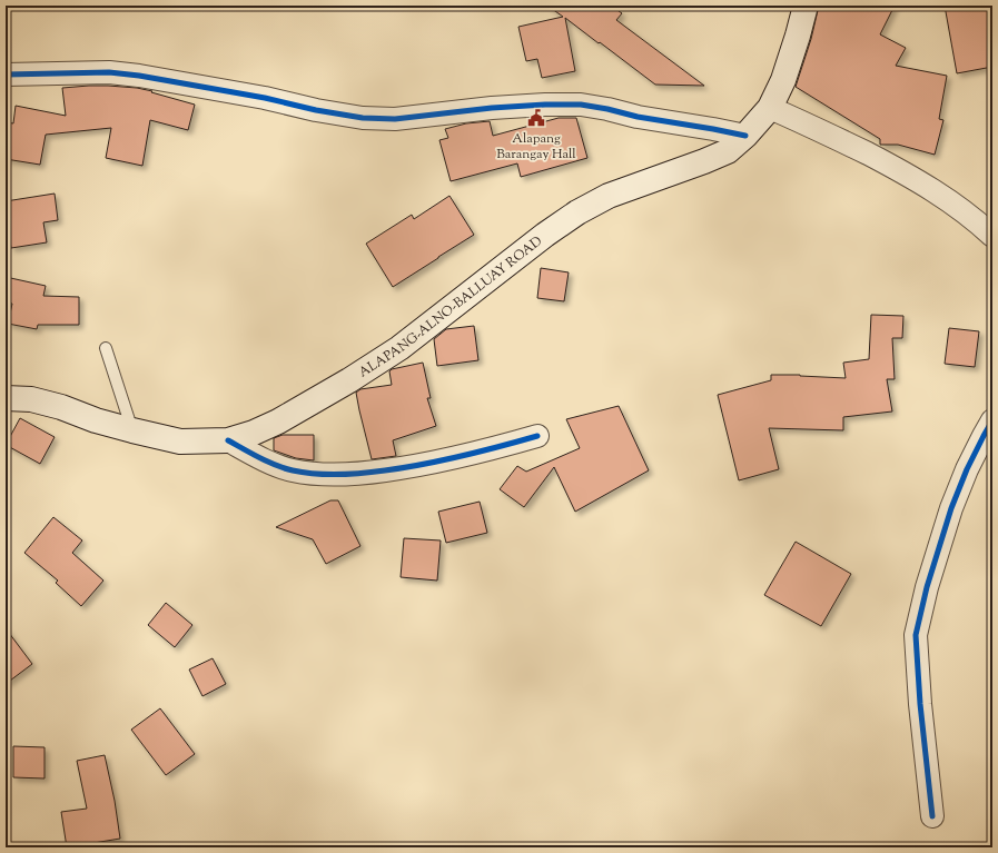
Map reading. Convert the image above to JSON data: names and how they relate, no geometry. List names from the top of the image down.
{
  "streets": {
    "main road": ["ALAPANG-ALNO-BALLUAY ROAD"]
  },
  "places": {
    "public building": ["Alapang Barangay Hall"]
  }
}
